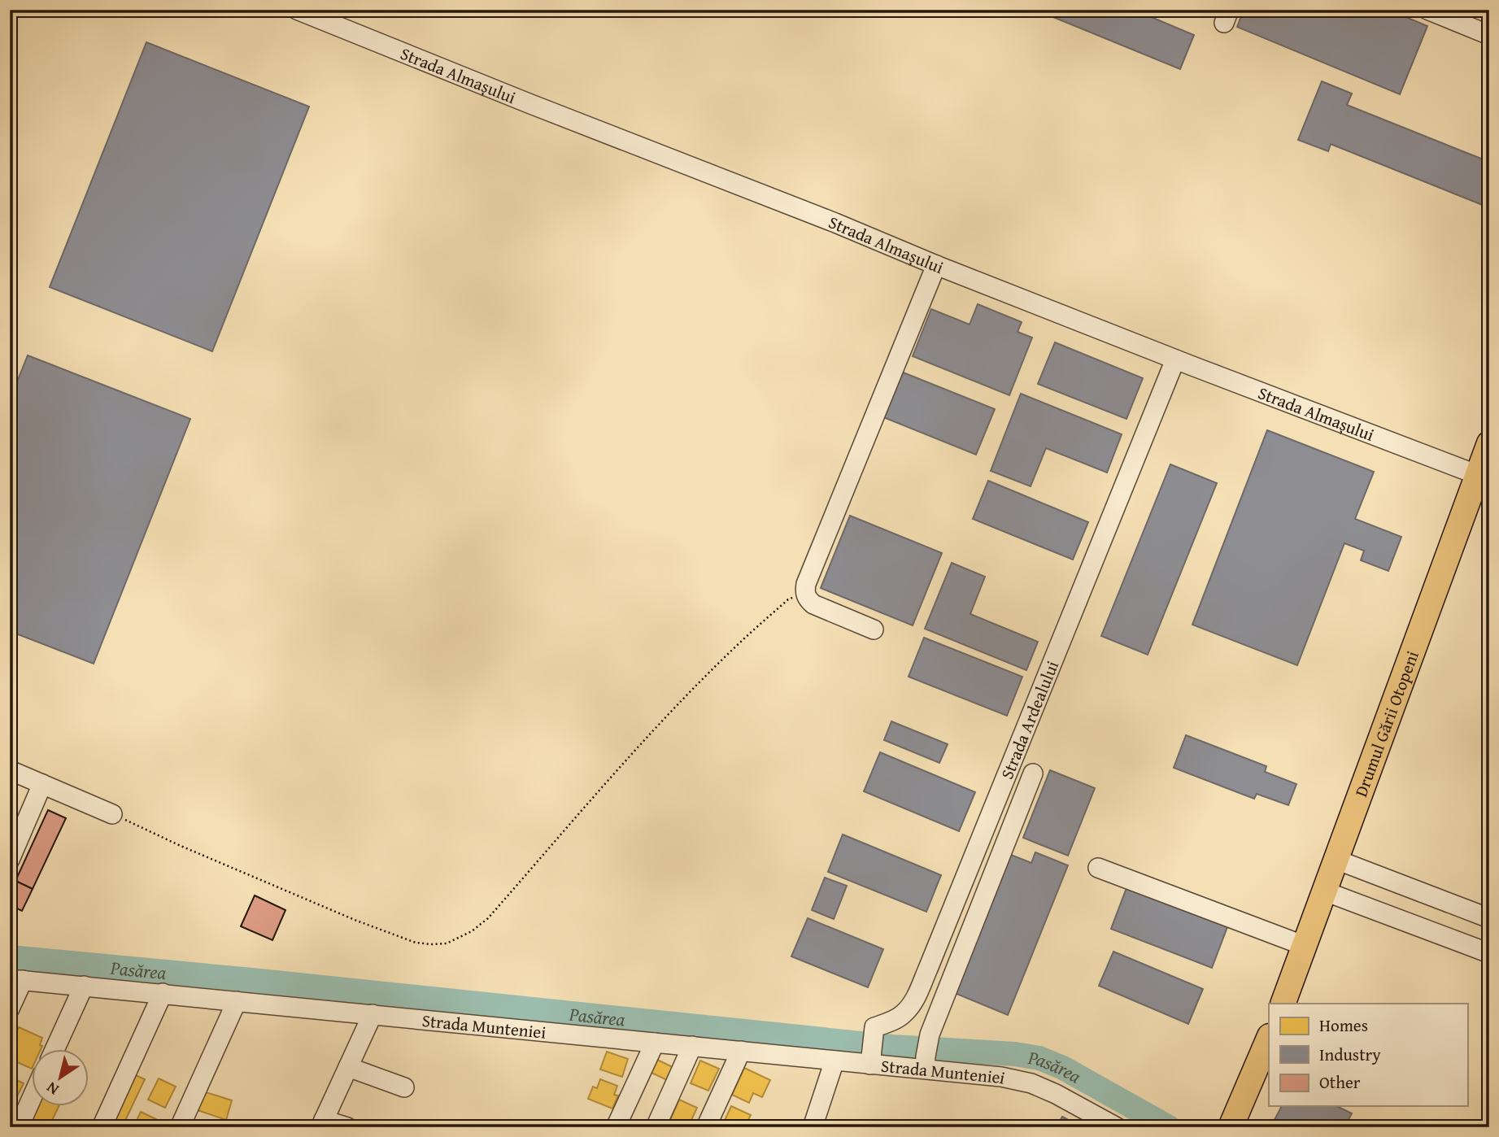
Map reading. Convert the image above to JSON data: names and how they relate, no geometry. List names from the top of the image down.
{
  "streets": {
    "main road": ["Drumul Gării Otopeni"],
    "street": ["Strada Almașului", "Strada Ardealului", "Strada Munteniei"]
  },
  "crossings": [
    ["Strada Almașului", "Strada Ardealului"],
    ["Strada Almașului", "Drumul Gării Otopeni"],
    ["Strada Ardealului", "Strada Munteniei"]
  ],
  "water": ["Pasărea"],
  "legend": ["Homes", "Industry", "Other"],
  "north": "bottom left"
}
